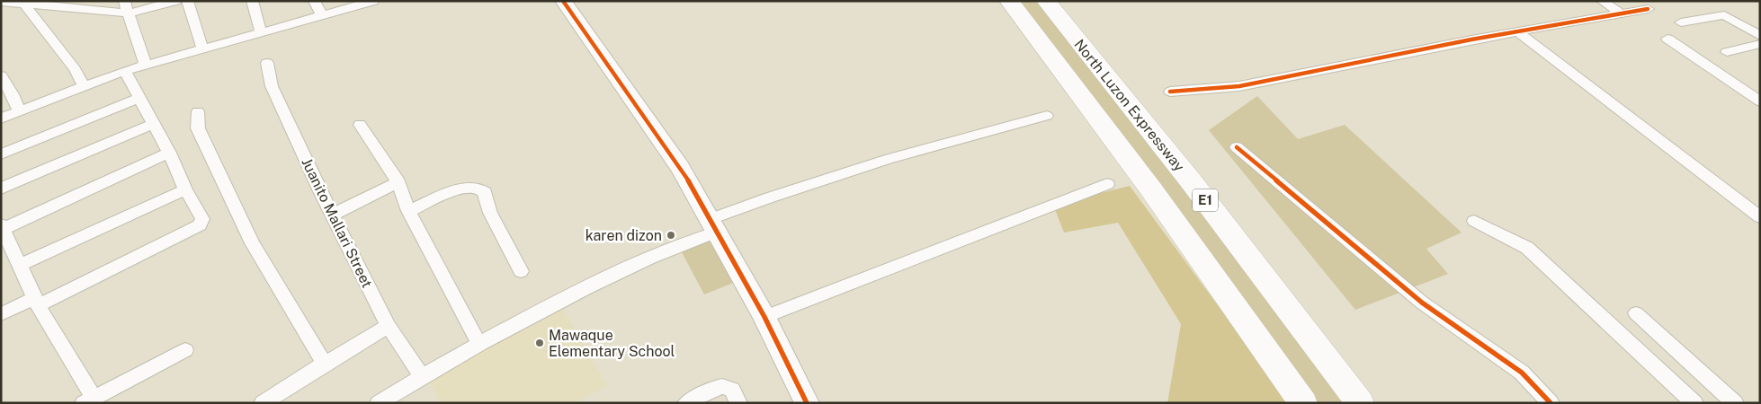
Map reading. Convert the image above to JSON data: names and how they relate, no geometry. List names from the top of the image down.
{
  "streets": {
    "highway": ["North Luzon Expressway", "E1"],
    "street": ["Juanito Mallari Street"]
  },
  "places": ["karen dizon", "Mawaque Elementary School"]
}
